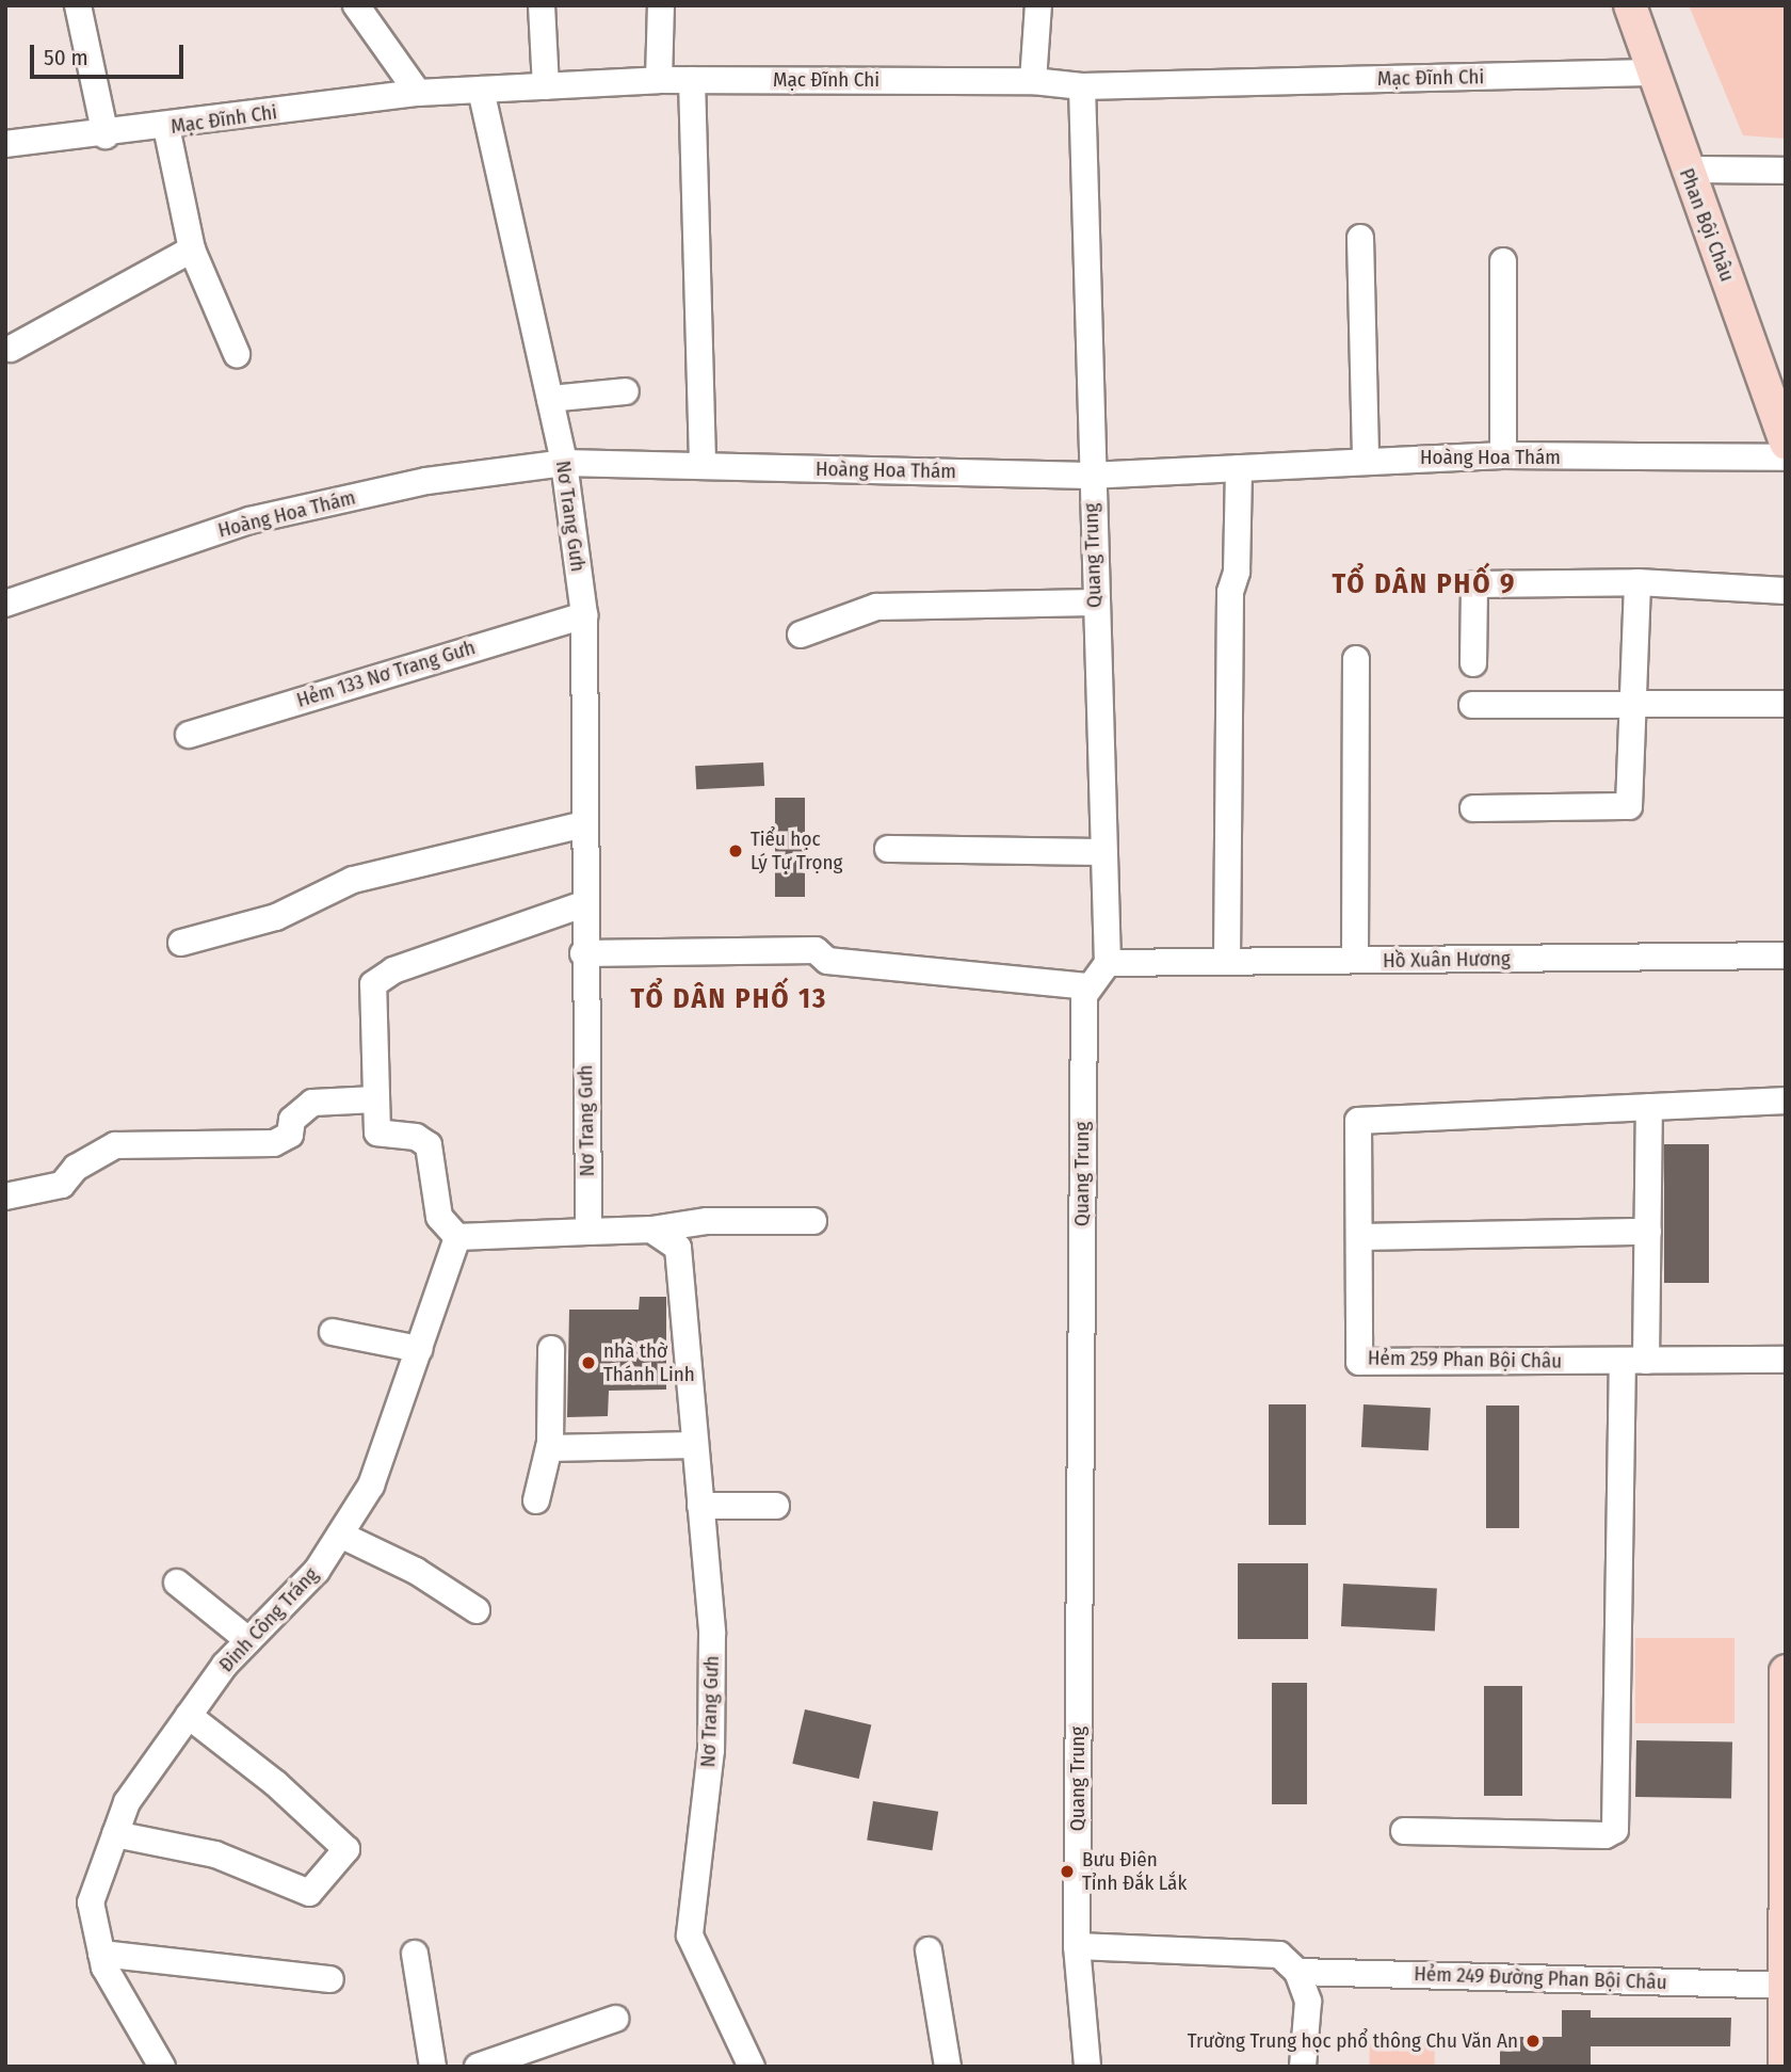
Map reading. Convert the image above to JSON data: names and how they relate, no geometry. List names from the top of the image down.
{
  "streets": {
    "main road": ["Phan Bội Châu"],
    "street": [
      "Mạc Đĩnh Chi",
      "Hoàng Hoa Thám",
      "Nơ Trang Gưh",
      "Quang Trung",
      "Hẻm 133 Nơ Trang Gưh",
      "Hồ Xuân Hương",
      "Hẻm 259 Phan Bội Châu",
      "Đinh Công Tráng",
      "Hẻm 249 Đường Phan Bội Châu"
    ]
  },
  "crossings": [
    ["Mạc Đĩnh Chi", "Phan Bội Châu"],
    ["Mạc Đĩnh Chi", "Nơ Trang Gưh"],
    ["Mạc Đĩnh Chi", "Quang Trung"],
    ["Hoàng Hoa Thám", "Nơ Trang Gưh"],
    ["Hoàng Hoa Thám", "Quang Trung"],
    ["Nơ Trang Gưh", "Hẻm 133 Nơ Trang Gưh"],
    ["Quang Trung", "Hồ Xuân Hương"]
  ],
  "districts": ["TỔ DÂN PHỐ 9", "TỔ DÂN PHỐ 13"],
  "places": [
    "Tiểu học Lý Tự Trọng",
    "nhà thờ Thánh Linh",
    "Bưu Điện Tỉnh Đắk Lắk",
    "Trường Trung học phổ thông Chu Văn An"
  ],
  "scale_bar": "50 m"
}
